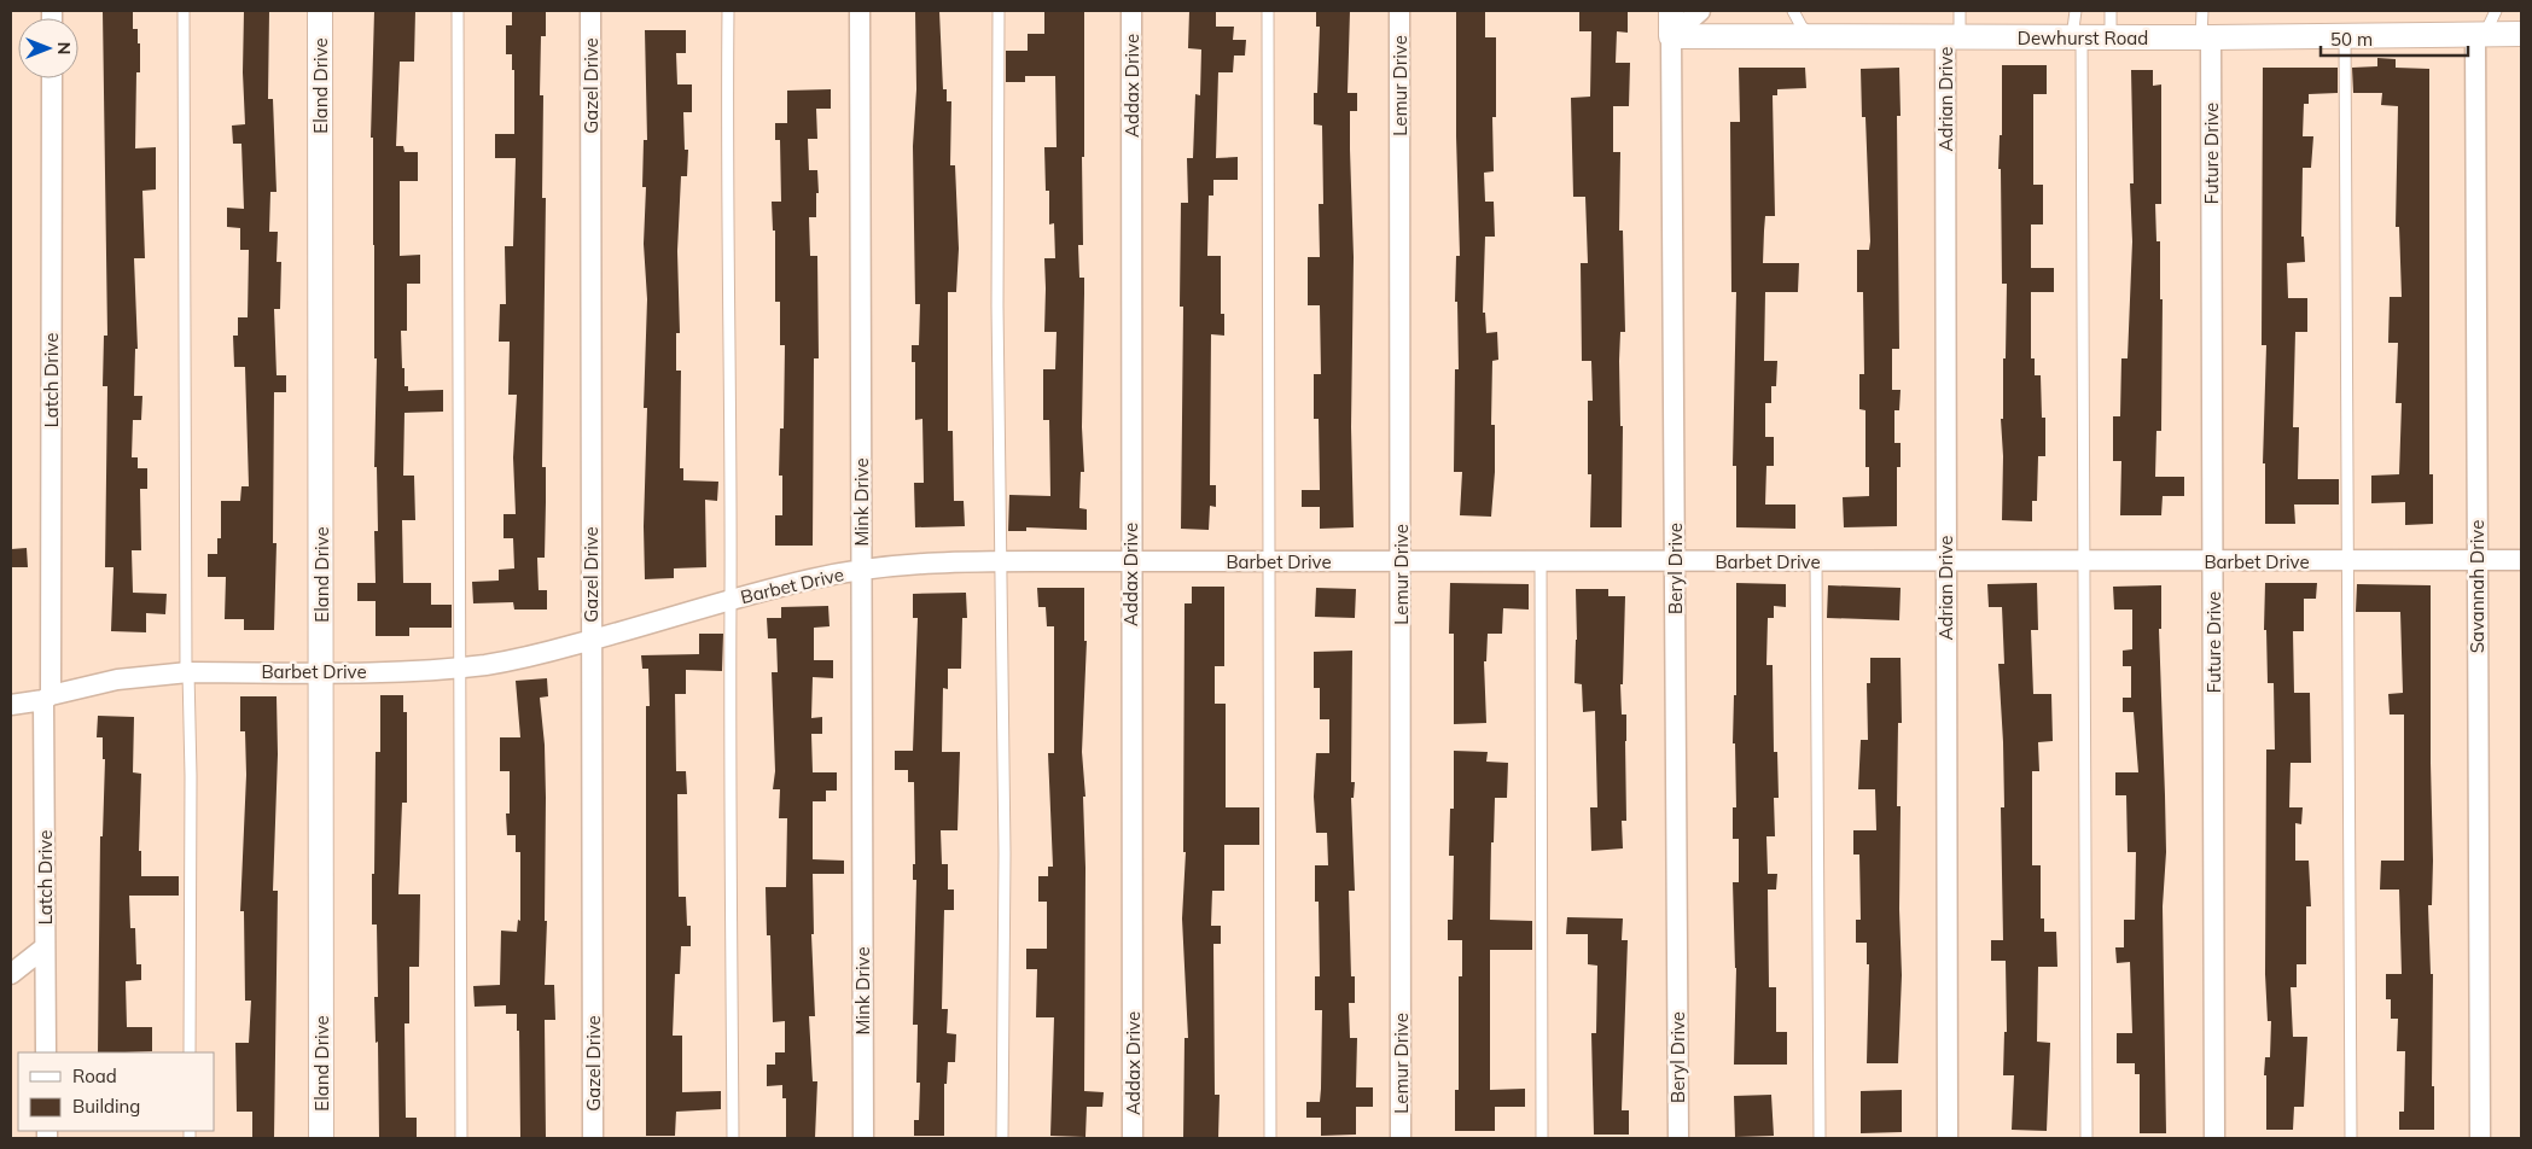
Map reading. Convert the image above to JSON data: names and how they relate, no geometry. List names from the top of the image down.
{
  "streets": {
    "street": [
      "Dewhurst Road",
      "Eland Drive",
      "Gazel Drive",
      "Addax Drive",
      "Lemur Drive",
      "Adrian Drive",
      "Future Drive",
      "Latch Drive",
      "Mink Drive",
      "Barbet Drive",
      "Beryl Drive",
      "Savannah Drive"
    ]
  },
  "crossings": [
    ["Dewhurst Road", "Adrian Drive"],
    ["Dewhurst Road", "Future Drive"],
    ["Dewhurst Road", "Beryl Drive"],
    ["Dewhurst Road", "Savannah Drive"],
    ["Eland Drive", "Barbet Drive"],
    ["Gazel Drive", "Barbet Drive"],
    ["Addax Drive", "Barbet Drive"],
    ["Lemur Drive", "Barbet Drive"],
    ["Adrian Drive", "Barbet Drive"],
    ["Future Drive", "Barbet Drive"],
    ["Latch Drive", "Barbet Drive"],
    ["Mink Drive", "Barbet Drive"],
    ["Barbet Drive", "Beryl Drive"],
    ["Barbet Drive", "Savannah Drive"]
  ],
  "legend": ["Road", "Building"],
  "scale_bar": "50 m",
  "north": "right"
}
